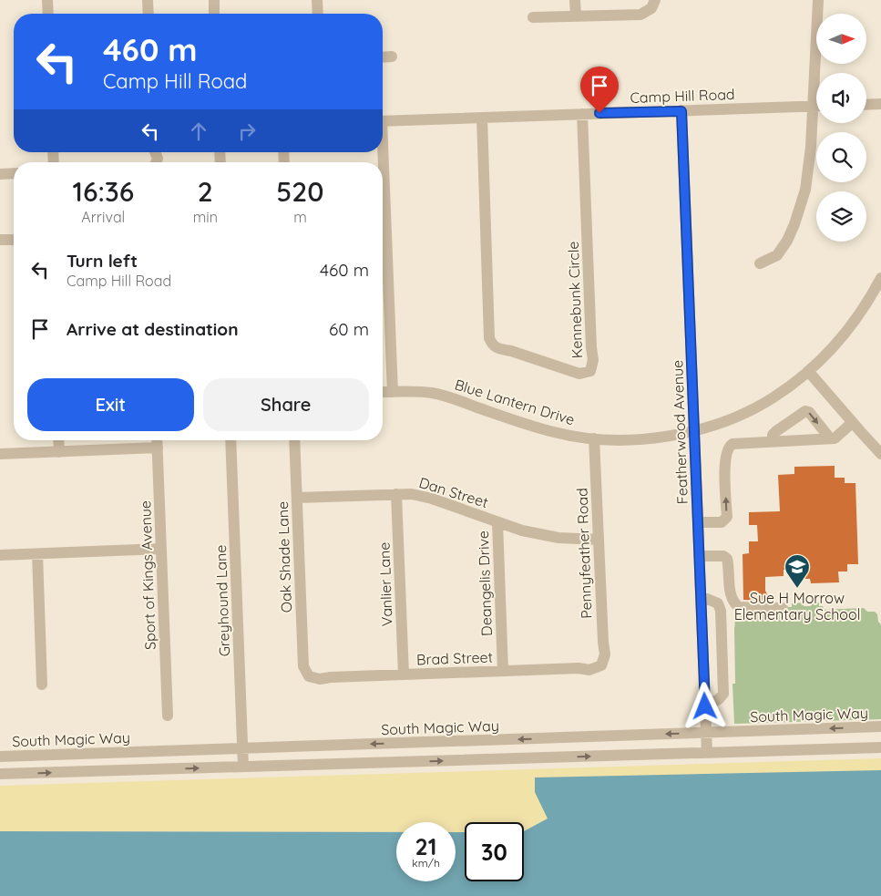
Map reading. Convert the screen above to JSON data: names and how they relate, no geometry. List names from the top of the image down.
{
  "streets": {
    "street": [
      "Camp Hill Road",
      "Kennebunk Circle",
      "Blue Lantern Drive",
      "Featherwood Avenue",
      "Dan Street",
      "Pennyfeather Road",
      "Oak Shade Lane",
      "Sport of Kings Avenue",
      "Deangelis Drive",
      "Vanlier Lane",
      "Greyhound Lane",
      "Brad Street",
      "South Magic Way"
    ]
  },
  "crossings": [
    ["Camp Hill Road", "Kennebunk Circle"],
    ["Camp Hill Road", "Featherwood Avenue"],
    ["Blue Lantern Drive", "Featherwood Avenue"],
    ["Blue Lantern Drive", "Pennyfeather Road"],
    ["Featherwood Avenue", "South Magic Way"],
    ["Dan Street", "Pennyfeather Road"],
    ["Dan Street", "Oak Shade Lane"],
    ["Dan Street", "Deangelis Drive"],
    ["Dan Street", "Vanlier Lane"],
    ["Pennyfeather Road", "Brad Street"],
    ["Oak Shade Lane", "Brad Street"],
    ["Deangelis Drive", "Brad Street"],
    ["Vanlier Lane", "Brad Street"],
    ["Greyhound Lane", "South Magic Way"]
  ],
  "places": {
    "school or university": ["Sue H Morrow Elementary School"]
  },
  "north": "right",
  "page": {
    "turn": ["460 m", "Camp Hill Road"],
    "eta": [
      "16:36",
      "Arrival",
      "2",
      "min",
      "520",
      "m"
    ],
    "list": [
      {
        "name": "Turn left",
        "note": "Camp Hill Road",
        "value": "460 m"
      },
      {
        "name": "Arrive at destination",
        "value": "60 m"
      }
    ],
    "buttons": ["Exit", "Share"],
    "speed": "21 km/h",
    "limit": "30"
  }
}
